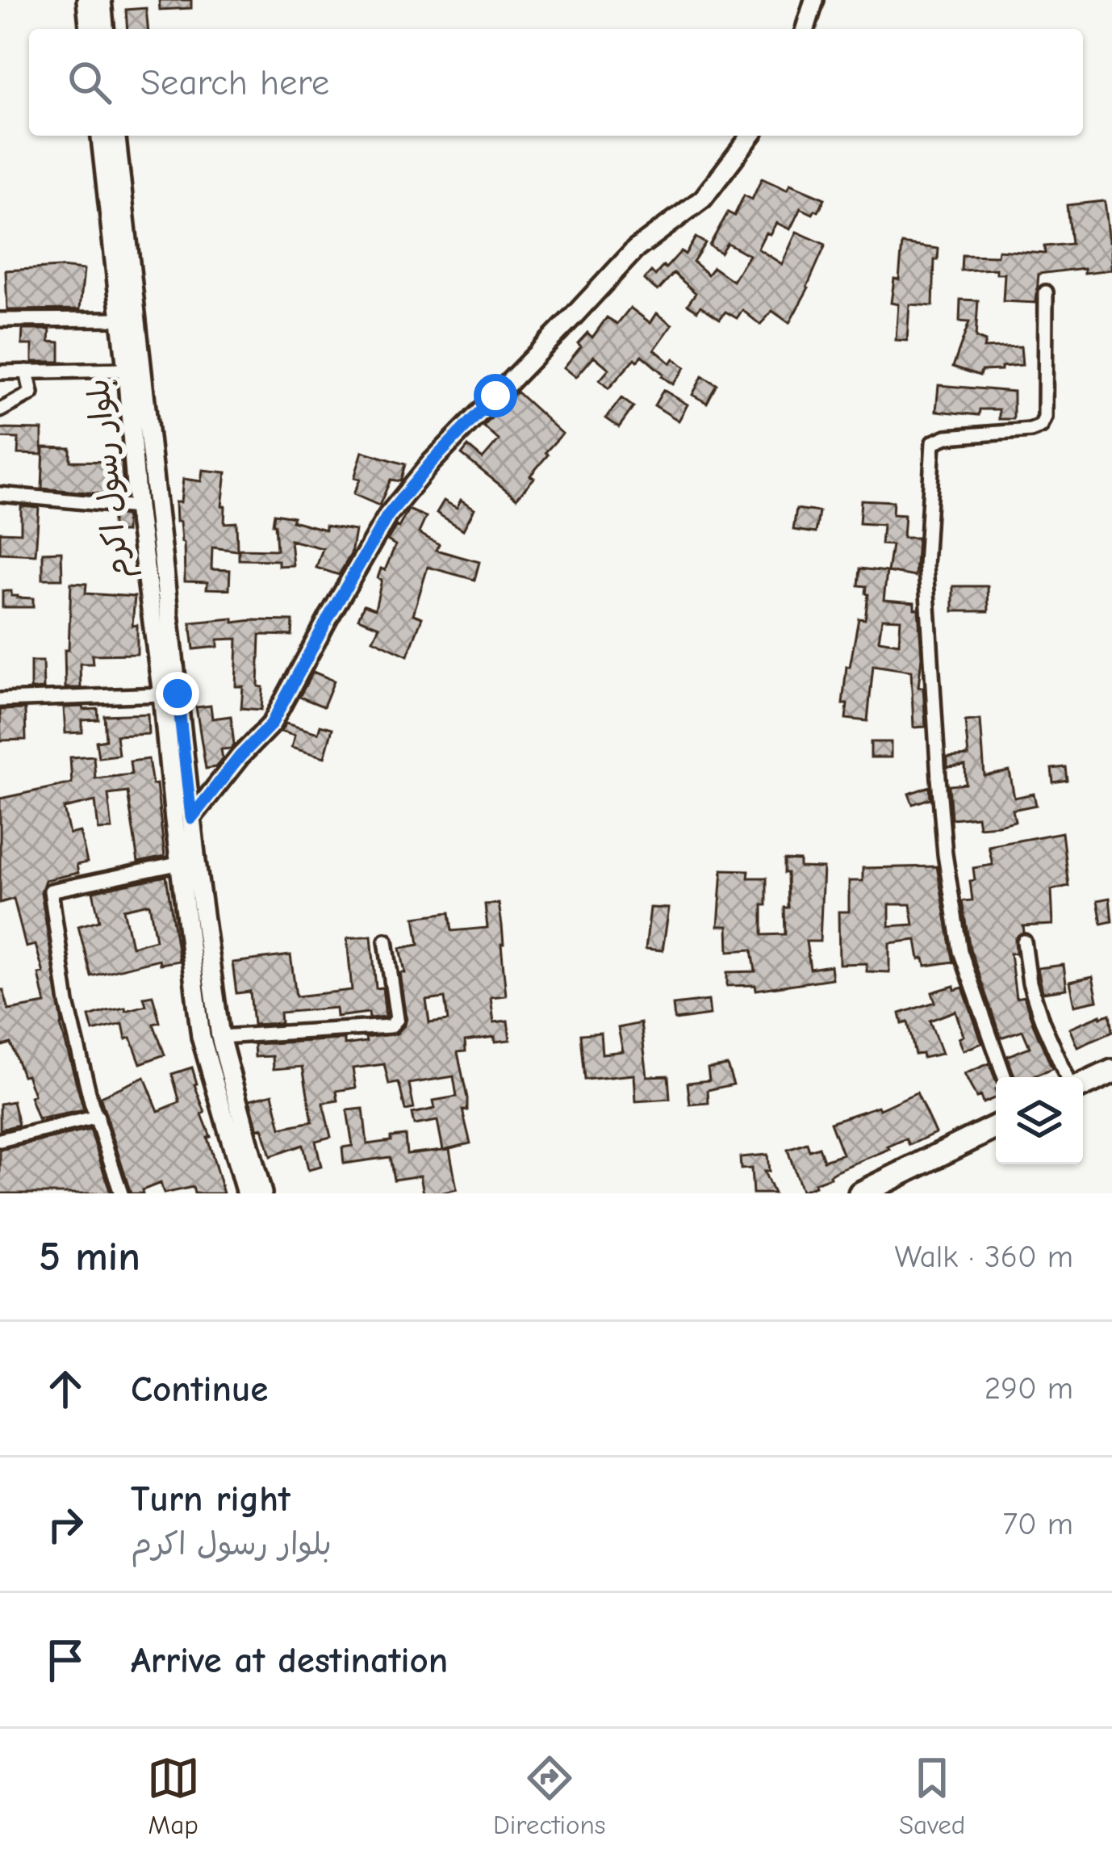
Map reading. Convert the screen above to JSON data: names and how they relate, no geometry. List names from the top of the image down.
{
  "streets": {
    "main road": ["بلوار رسول اکرم"]
  },
  "page": {
    "search": "Search here",
    "heading": ["5 min", "Walk · 360 m"],
    "list": [
      ["Continue", "290 m"],
      ["Turn right", "بلوار رسول اکرم", "70 m"],
      "Arrive at destination"
    ],
    "nav": ["Map", "Directions", "Saved"]
  }
}
